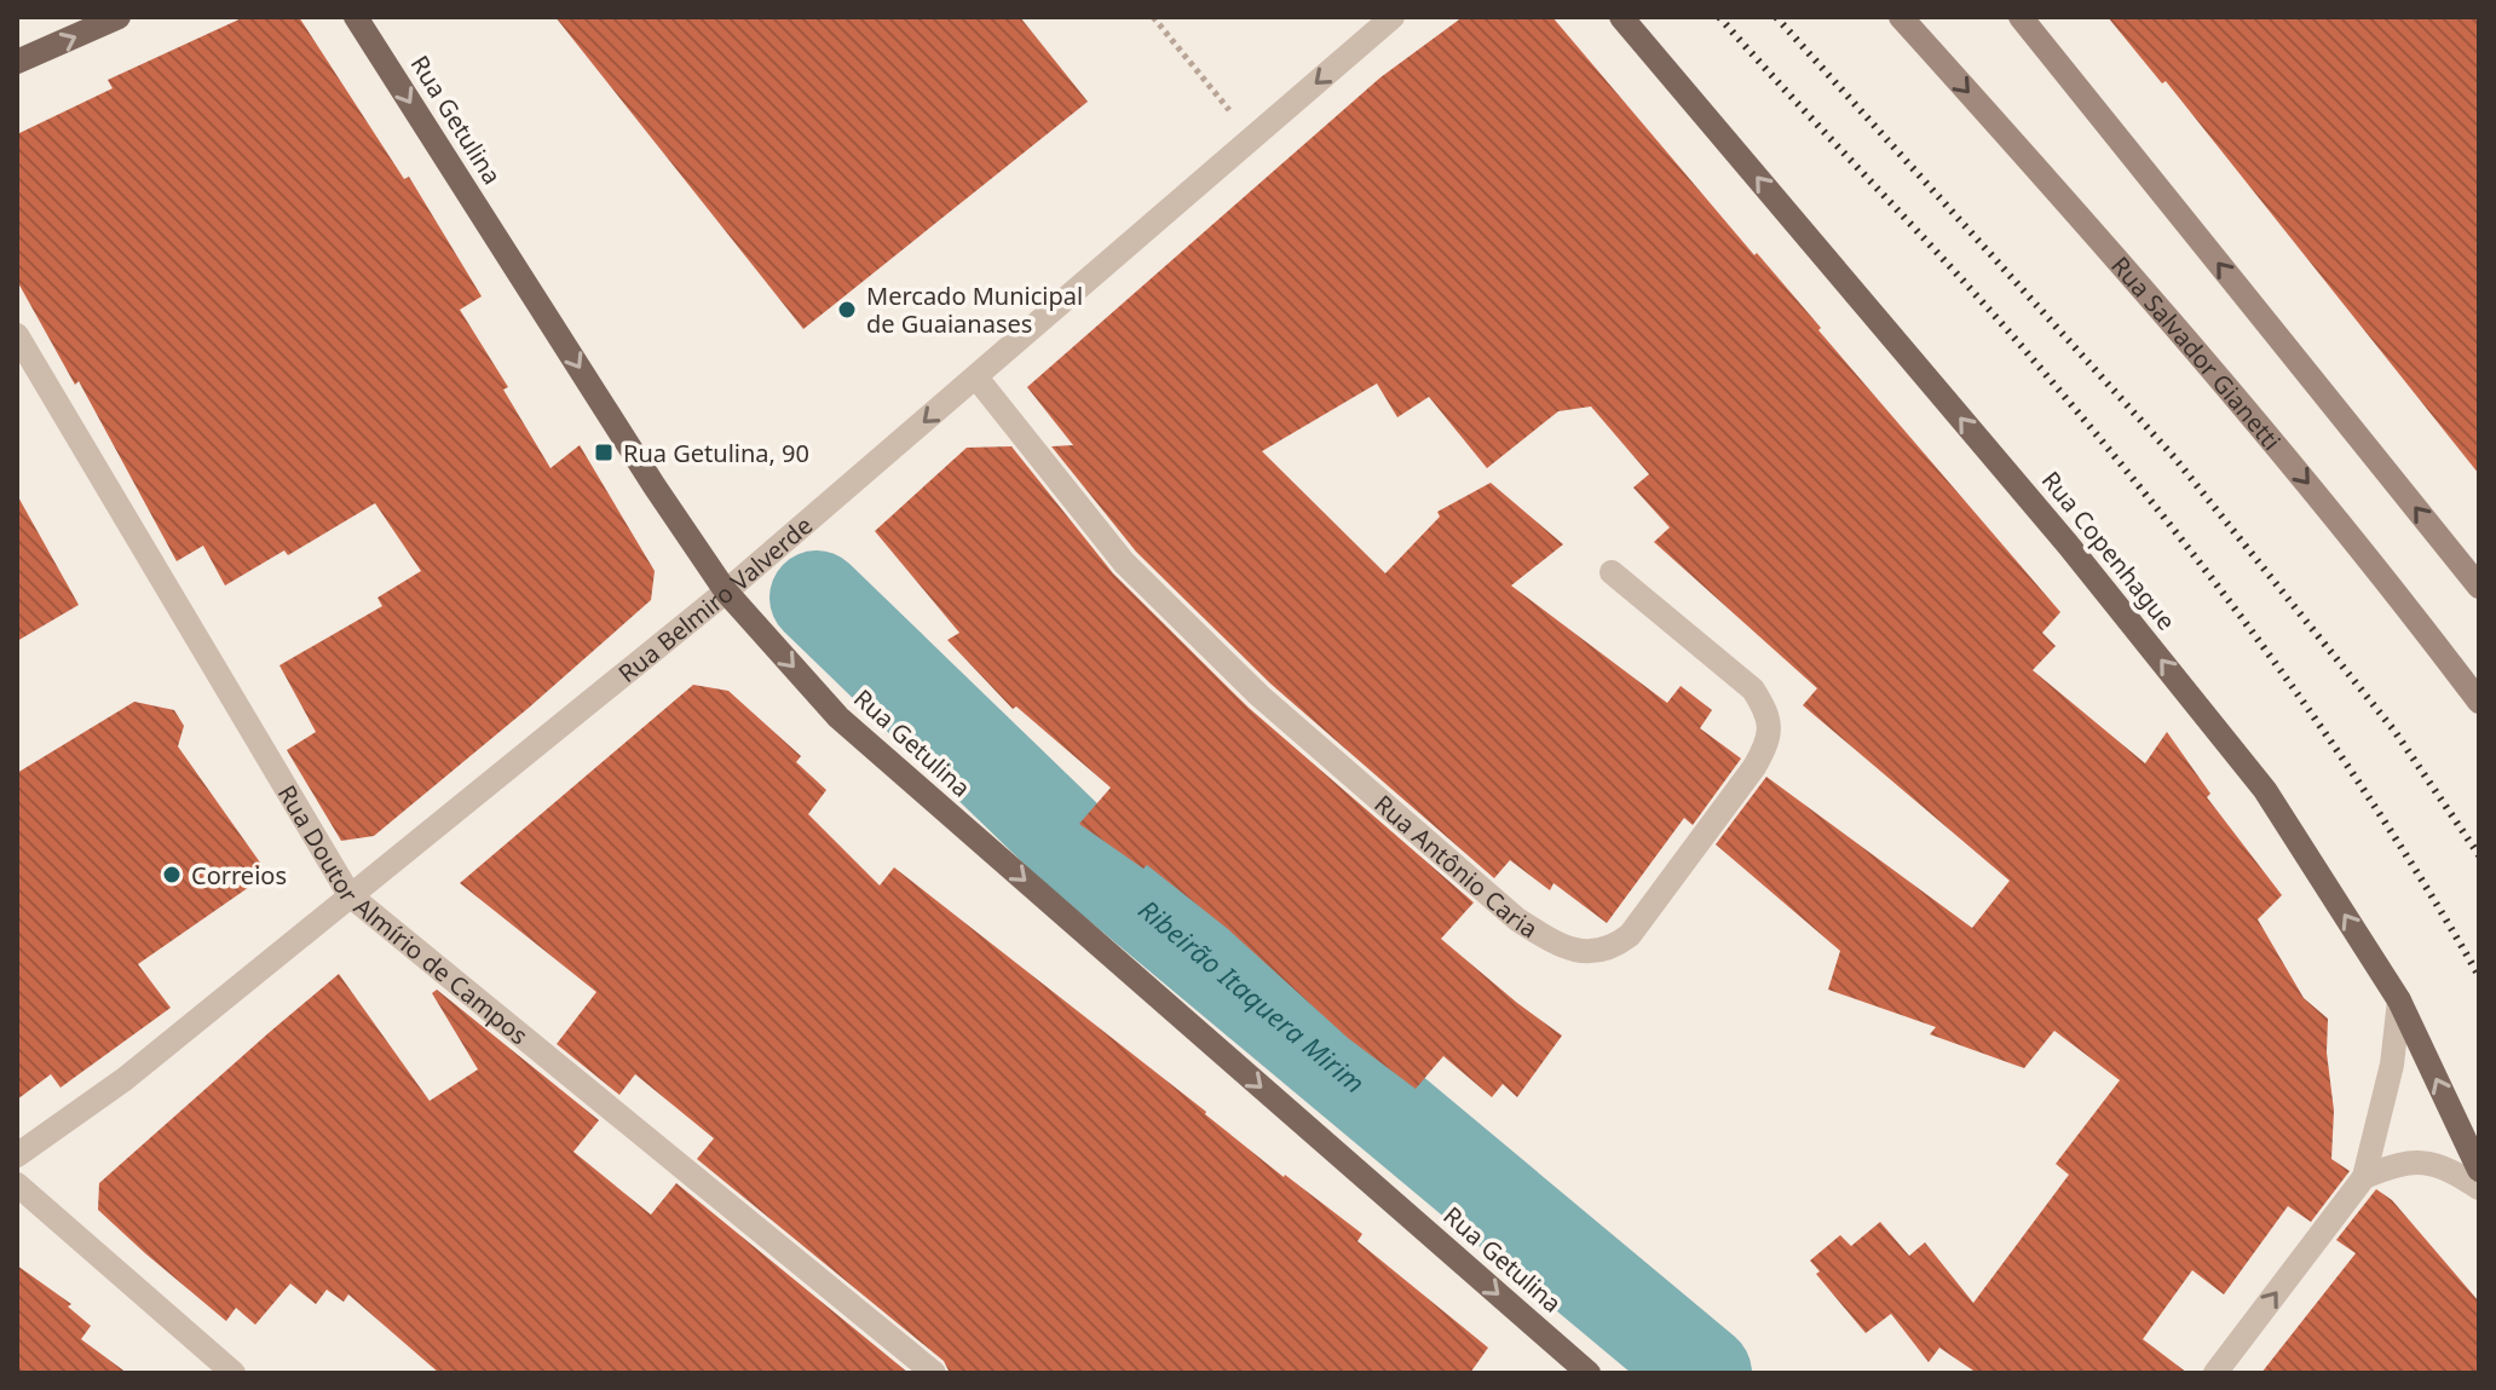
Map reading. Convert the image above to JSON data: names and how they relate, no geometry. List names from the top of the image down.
{
  "streets": {
    "main road": ["Rua Getulina", "Rua Salvador Gianetti", "Rua Copenhague"],
    "street": ["Rua Belmiro Valverde", "Rua Antônio Caria", "Rua Doutor Almírio de Campos"]
  },
  "crossings": [
    ["Rua Getulina", "Rua Belmiro Valverde"],
    ["Rua Belmiro Valverde", "Rua Antônio Caria"],
    ["Rua Belmiro Valverde", "Rua Doutor Almírio de Campos"]
  ],
  "one_way": ["Rua Getulina", "Rua Copenhague"],
  "water": ["Ribeirão Itaquera Mirim"],
  "places": {
    "other": ["Mercado Municipal de Guaianases", "Correios"],
    "transit": ["Rua Getulina, 90"]
  }
}
